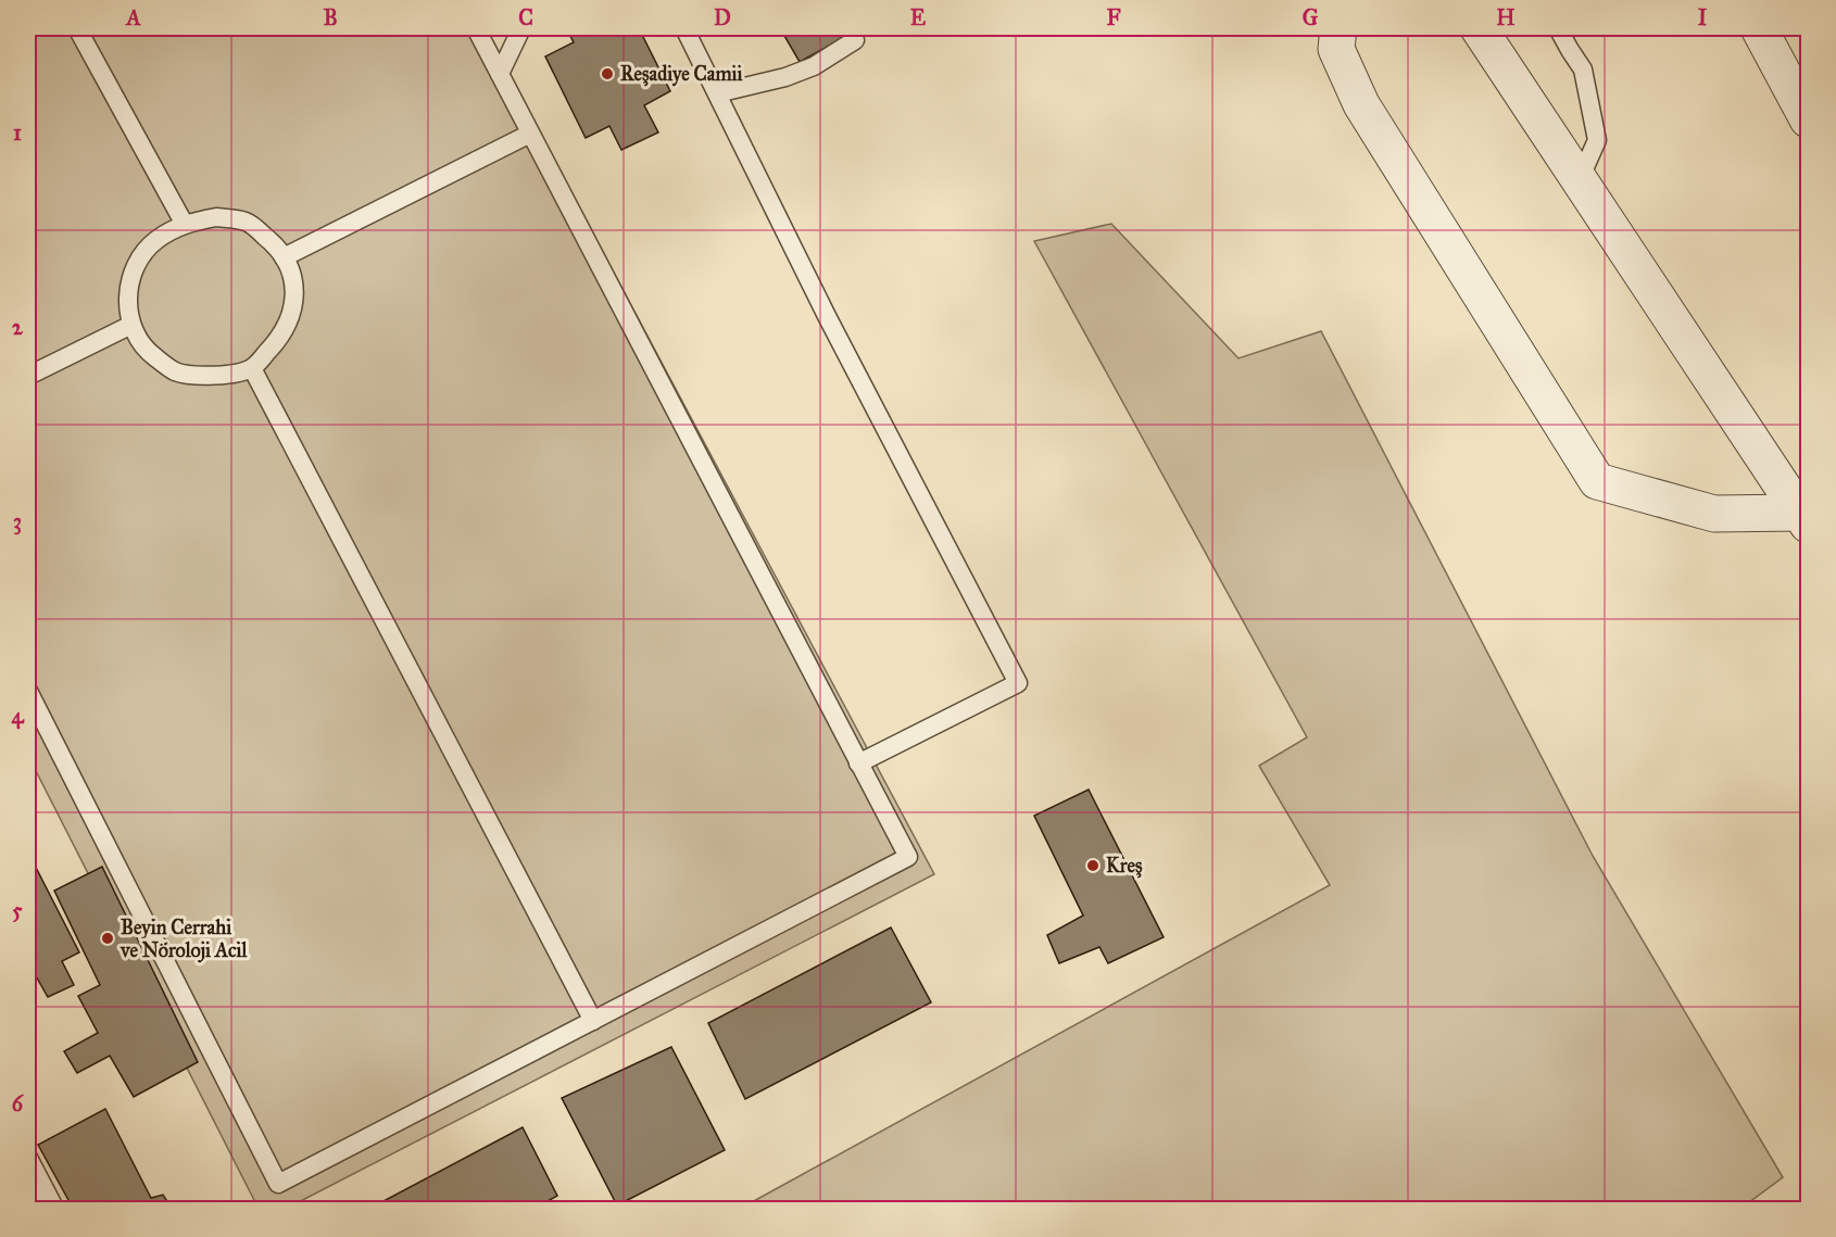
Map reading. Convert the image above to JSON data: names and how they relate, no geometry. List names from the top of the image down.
{
  "places": ["Reşadiye Camii", "Kreş", "Beyin Cerrahi ve Nöroloji Acil"],
  "grid": {
    "columns": [
      "A",
      "B",
      "C",
      "D",
      "E",
      "F",
      "G",
      "H",
      "I"
    ],
    "rows": [
      "1",
      "2",
      "3",
      "4",
      "5",
      "6"
    ]
  }
}
